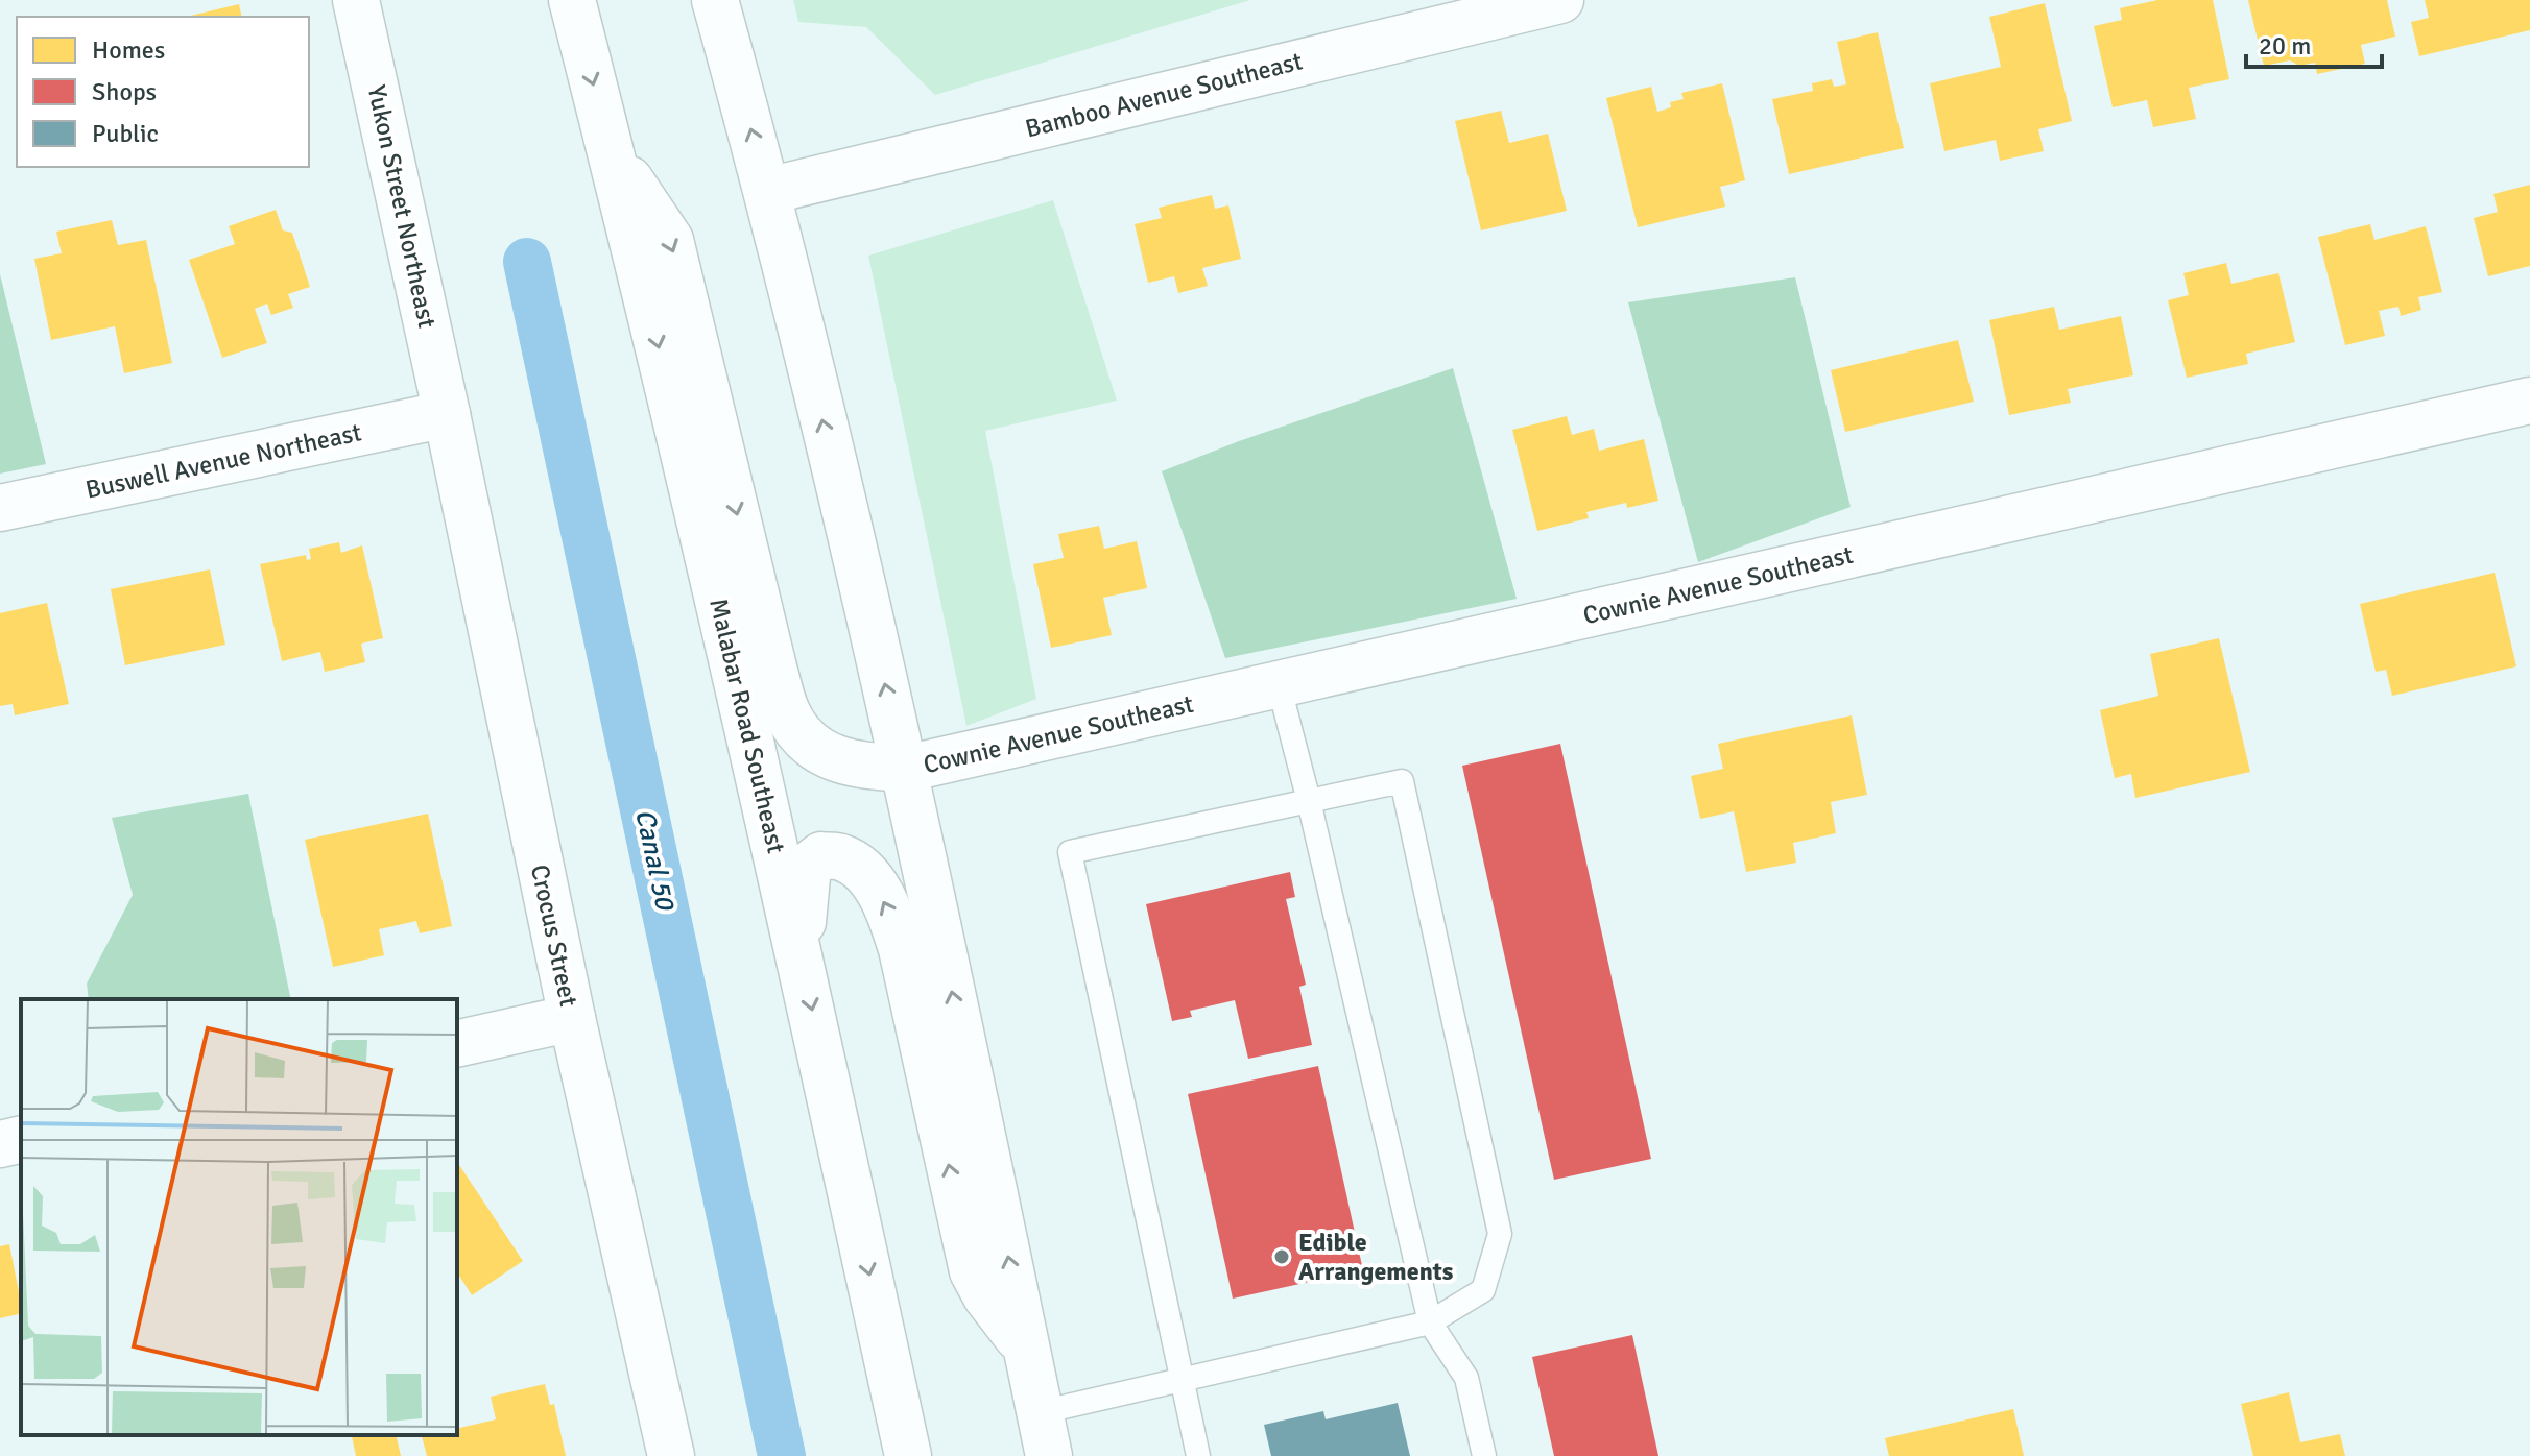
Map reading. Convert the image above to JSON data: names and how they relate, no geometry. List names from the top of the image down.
{
  "streets": {
    "street": [
      "Bamboo Avenue Southeast",
      "Yukon Street Northeast",
      "Buswell Avenue Northeast",
      "Cownie Avenue Southeast",
      "Malabar Road Southeast",
      "Crocus Street"
    ]
  },
  "crossings": [
    ["Yukon Street Northeast", "Buswell Avenue Northeast"],
    ["Yukon Street Northeast", "Crocus Street"],
    ["Buswell Avenue Northeast", "Crocus Street"],
    ["Cownie Avenue Southeast", "Malabar Road Southeast"]
  ],
  "water": ["Canal 50"],
  "places": ["Edible Arrangements"],
  "legend": ["Homes", "Shops", "Public"],
  "scale_bar": "20 m"
}
